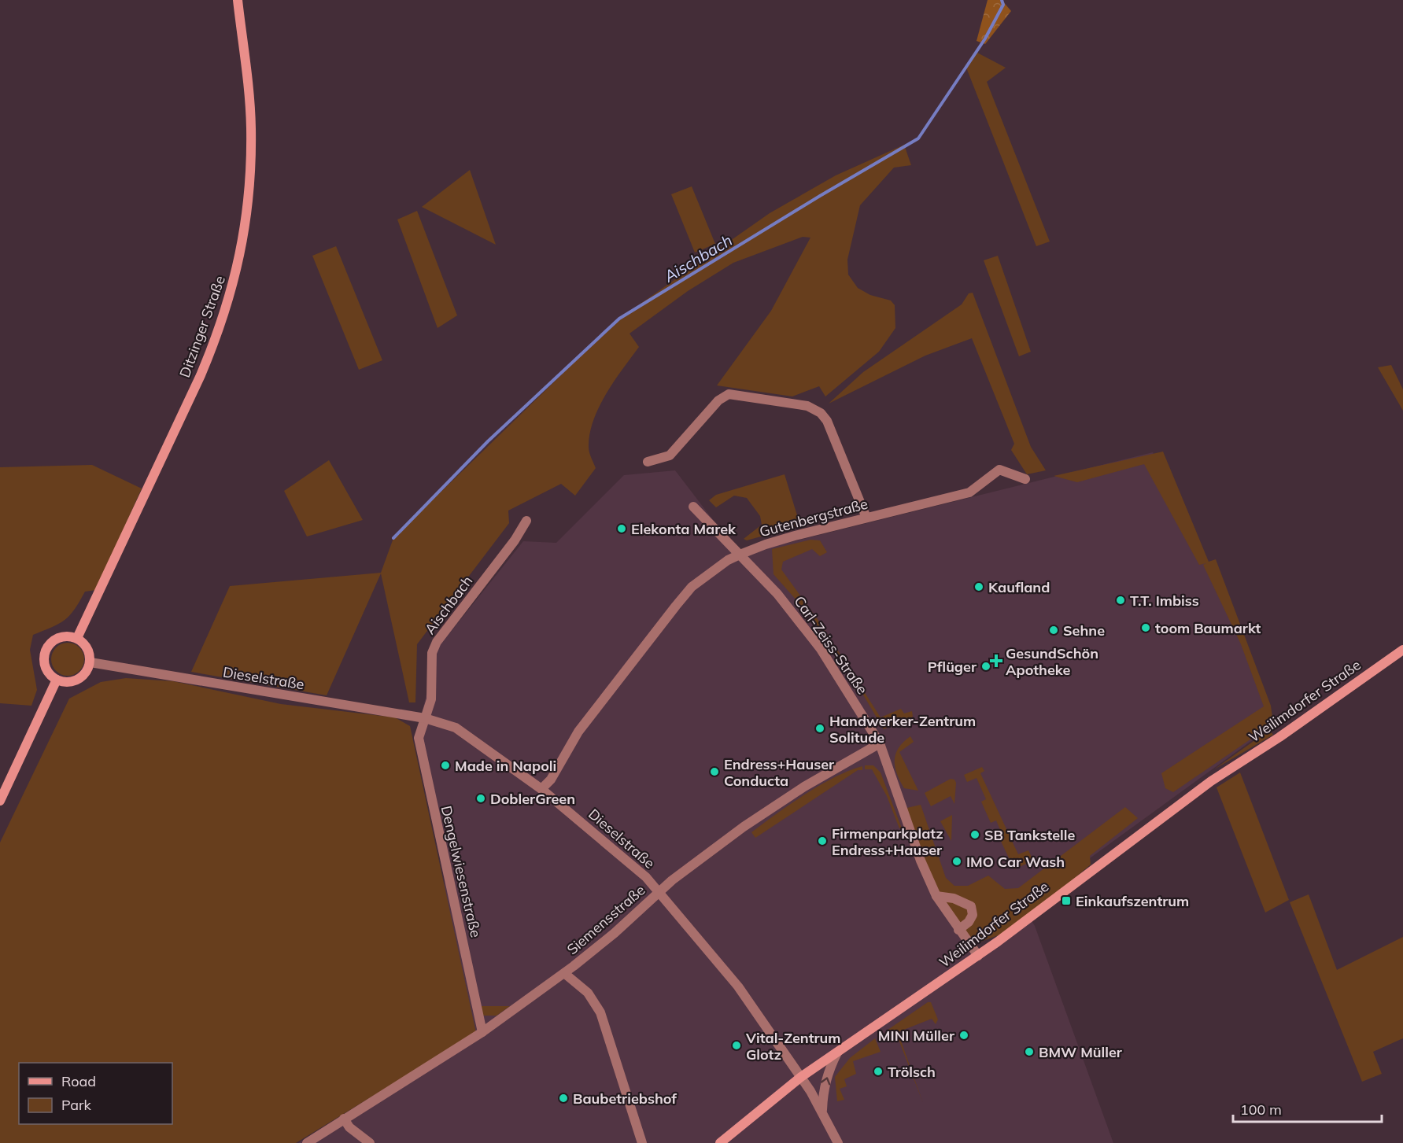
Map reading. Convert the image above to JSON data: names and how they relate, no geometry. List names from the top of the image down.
{
  "streets": {
    "main road": ["Ditzinger Straße", "Weilimdorfer Straße"],
    "street": [
      "Gutenbergstraße",
      "Aischbach",
      "Carl-Zeiss-Straße",
      "Dieselstraße",
      "Dengelwiesenstraße",
      "Siemensstraße"
    ]
  },
  "crossings": [
    ["Ditzinger Straße", "Dieselstraße"],
    ["Gutenbergstraße", "Carl-Zeiss-Straße"],
    ["Gutenbergstraße", "Dieselstraße"],
    ["Aischbach", "Dieselstraße"],
    ["Aischbach", "Dengelwiesenstraße"],
    ["Carl-Zeiss-Straße", "Siemensstraße"],
    ["Dieselstraße", "Weilimdorfer Straße"],
    ["Dieselstraße", "Dengelwiesenstraße"],
    ["Dieselstraße", "Siemensstraße"],
    ["Dengelwiesenstraße", "Siemensstraße"]
  ],
  "water": ["Aischbach"],
  "places": {
    "other": [
      "Elekonta Marek",
      "Kaufland",
      "T.T. Imbiss",
      "toom Baumarkt",
      "Sehne",
      "Pflüger",
      "Handwerker-Zentrum Solitude",
      "Made in Napoli",
      "Endress+Hauser Conducta",
      "DoblerGreen",
      "SB Tankstelle",
      "Firmenparkplatz Endress+Hauser",
      "IMO Car Wash",
      "MINI Müller",
      "Vital-Zentrum Glotz",
      "BMW Müller",
      "Trölsch",
      "Baubetriebshof"
    ],
    "health": ["GesundSchön Apotheke"],
    "transit": ["Einkaufszentrum"]
  },
  "legend": ["Road", "Park"],
  "scale_bar": "100 m"
}
